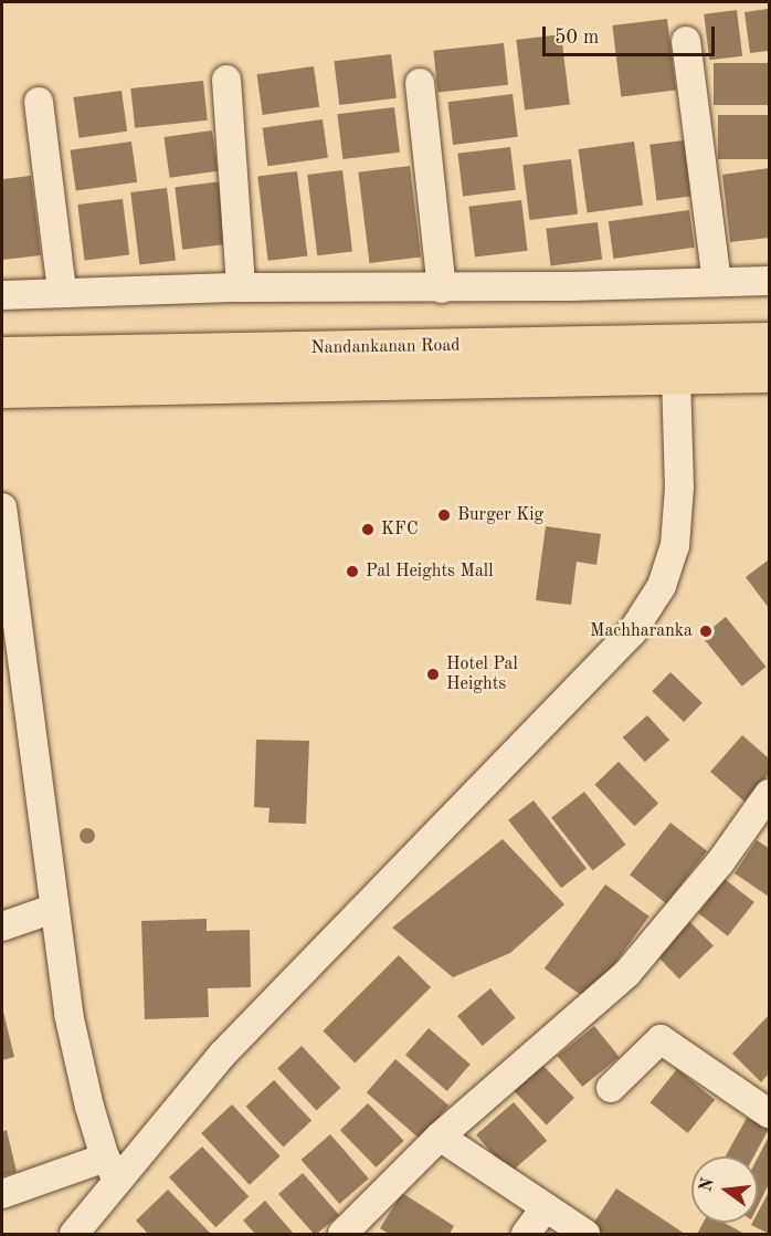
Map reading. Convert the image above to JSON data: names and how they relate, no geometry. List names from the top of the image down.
{
  "streets": {
    "main road": ["Nandankanan Road"]
  },
  "places": [
    "Burger Kig",
    "KFC",
    "Pal Heights Mall",
    "Machharanka",
    "Hotel Pal Heights"
  ],
  "scale_bar": "50 m",
  "north": "left"
}
